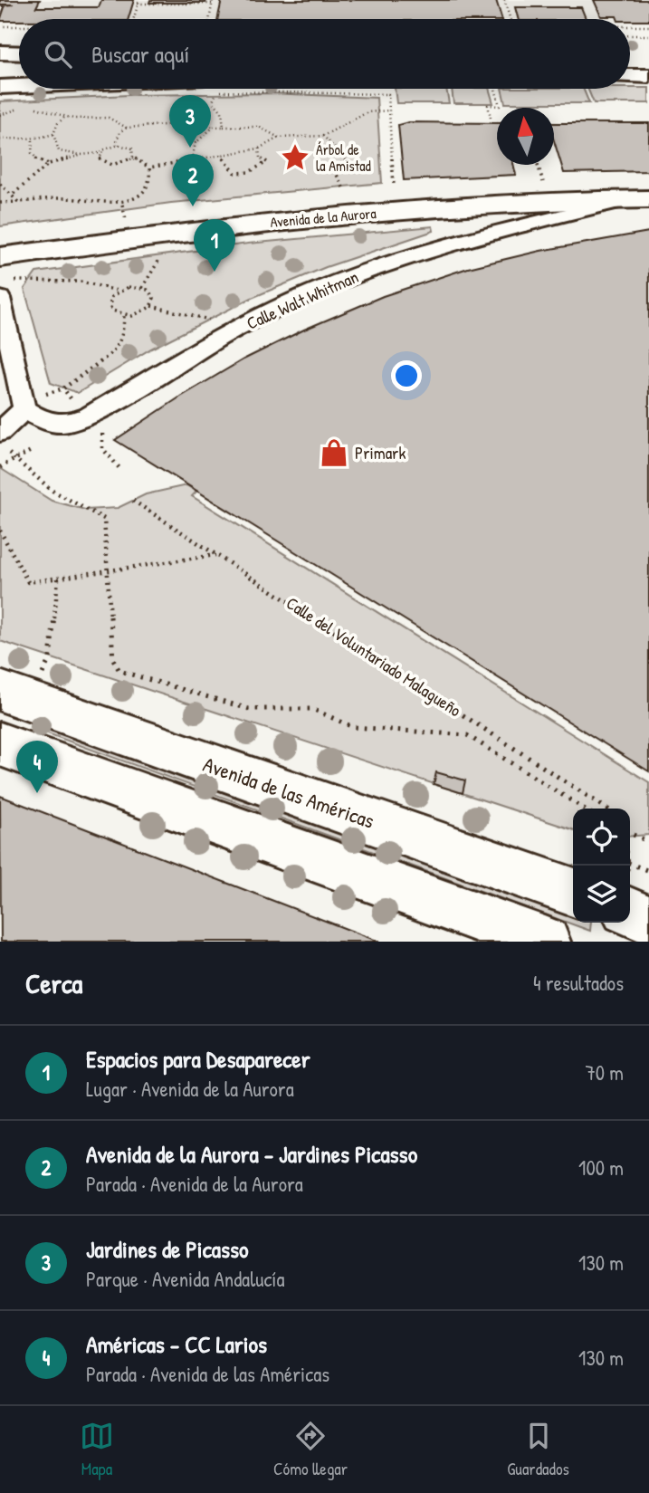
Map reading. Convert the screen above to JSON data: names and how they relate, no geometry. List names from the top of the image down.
{
  "streets": {
    "main road": ["Avenida de la Aurora", "Avenida de las Américas"],
    "street": ["Calle Walt Whitman"],
    "path": ["Calle del Voluntariado Malagueño"]
  },
  "crossings": [
    ["Avenida de la Aurora", "Calle Walt Whitman"]
  ],
  "places": {
    "place": ["Árbol de la Amistad"],
    "shop": ["Primark"]
  },
  "north": "top",
  "page": {
    "search": "Buscar aquí",
    "pins": [
      "3",
      "2",
      "1",
      "4"
    ],
    "heading": ["Cerca", "4 resultados"],
    "list": [
      {
        "mark": "1",
        "name": "Espacios para Desaparecer",
        "note": "Lugar · Avenida de la Aurora",
        "value": "70 m"
      },
      {
        "mark": "2",
        "name": "Avenida de la Aurora - Jardines Picasso",
        "note": "Parada · Avenida de la Aurora",
        "value": "100 m"
      },
      {
        "mark": "3",
        "name": "Jardines de Picasso",
        "note": "Parque · Avenida Andalucía",
        "value": "130 m"
      },
      {
        "mark": "4",
        "name": "Américas - CC Larios",
        "note": "Parada · Avenida de las Américas",
        "value": "130 m"
      }
    ],
    "nav": ["Mapa", "Cómo llegar", "Guardados"]
  }
}
